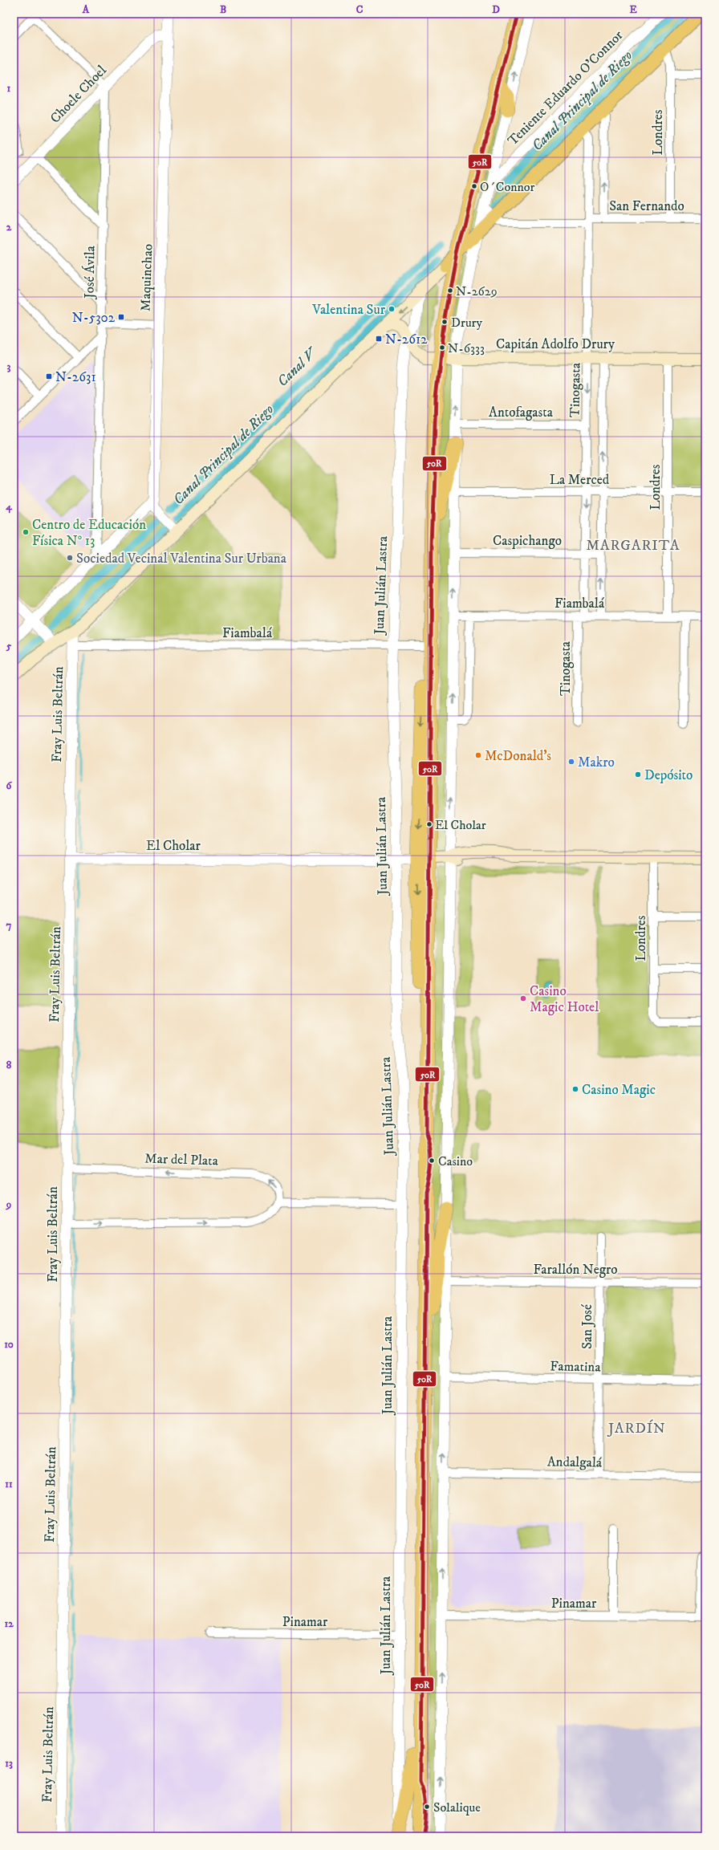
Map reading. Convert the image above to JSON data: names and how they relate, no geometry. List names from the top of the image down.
{
  "streets": {
    "main road": ["Capitán Adolfo Drury", "El Cholar"],
    "street": [
      "Teniente Eduardo O'Connor",
      "Choele Choel",
      "Londres",
      "San Fernando",
      "José Ávila",
      "Maquinchao",
      "Tinogasta",
      "Antofagasta",
      "La Merced",
      "Caspichango",
      "Juan Julián Lastra",
      "Fiambalá",
      "Fray Luis Beltrán",
      "Mar del Plata",
      "Farallón Negro",
      "San José",
      "Famatina",
      "Andalgalá",
      "Pinamar"
    ]
  },
  "crossings": [
    ["Choele Choel", "José Ávila"],
    ["Choele Choel", "Maquinchao"],
    ["Londres", "San Fernando"],
    ["Londres", "Capitán Adolfo Drury"],
    ["Londres", "La Merced"],
    ["Londres", "Fiambalá"],
    ["Londres", "El Cholar"],
    ["San Fernando", "Tinogasta"],
    ["Capitán Adolfo Drury", "Tinogasta"],
    ["Capitán Adolfo Drury", "Juan Julián Lastra"],
    ["Tinogasta", "Antofagasta"],
    ["Tinogasta", "La Merced"],
    ["Tinogasta", "Caspichango"],
    ["Tinogasta", "Fiambalá"],
    ["Juan Julián Lastra", "Fiambalá"],
    ["Juan Julián Lastra", "El Cholar"],
    ["Juan Julián Lastra", "Pinamar"],
    ["Fiambalá", "Fray Luis Beltrán"],
    ["Fray Luis Beltrán", "El Cholar"],
    ["Fray Luis Beltrán", "Mar del Plata"],
    ["Farallón Negro", "San José"],
    ["San José", "Famatina"],
    ["San José", "Andalgalá"]
  ],
  "districts": ["MARGARITA", "JARDÍN"],
  "water": ["Canal Principal de Riego", "Canal V"],
  "places": {
    "other": [
      "O´Connor",
      "N-2629",
      "Valentina Sur",
      "Drury",
      "N-6333",
      "Centro de Educación Física N° 13",
      "Sociedad Vecinal Valentina Sur Urbana",
      "McDonald's",
      "Makro",
      "Depósito",
      "El Cholar",
      "Casino Magic Hotel",
      "Casino Magic",
      "Casino",
      "Solalique"
    ],
    "transit": ["N-5302", "N-2612", "N-2631"]
  },
  "lines": ["transit line 50R"],
  "grid": {
    "columns": [
      "A",
      "B",
      "C",
      "D",
      "E"
    ],
    "rows": [
      "1",
      "2",
      "3",
      "4",
      "5",
      "6",
      "7",
      "8",
      "9",
      "10",
      "11",
      "12",
      "13"
    ]
  }
}
